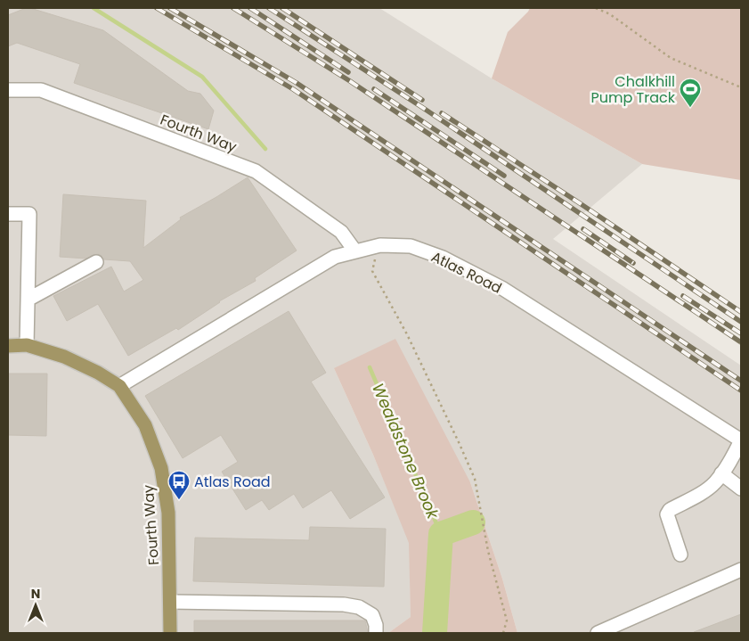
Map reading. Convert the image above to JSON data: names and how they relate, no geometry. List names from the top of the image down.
{
  "streets": {
    "main road": ["Fourth Way"],
    "street": ["Atlas Road"]
  },
  "crossings": [
    ["Fourth Way", "Atlas Road"]
  ],
  "water": ["Wealdstone Brook"],
  "places": {
    "sports": ["Chalkhill Pump Track"],
    "bus stop": ["Atlas Road"]
  },
  "north": "top"
}
